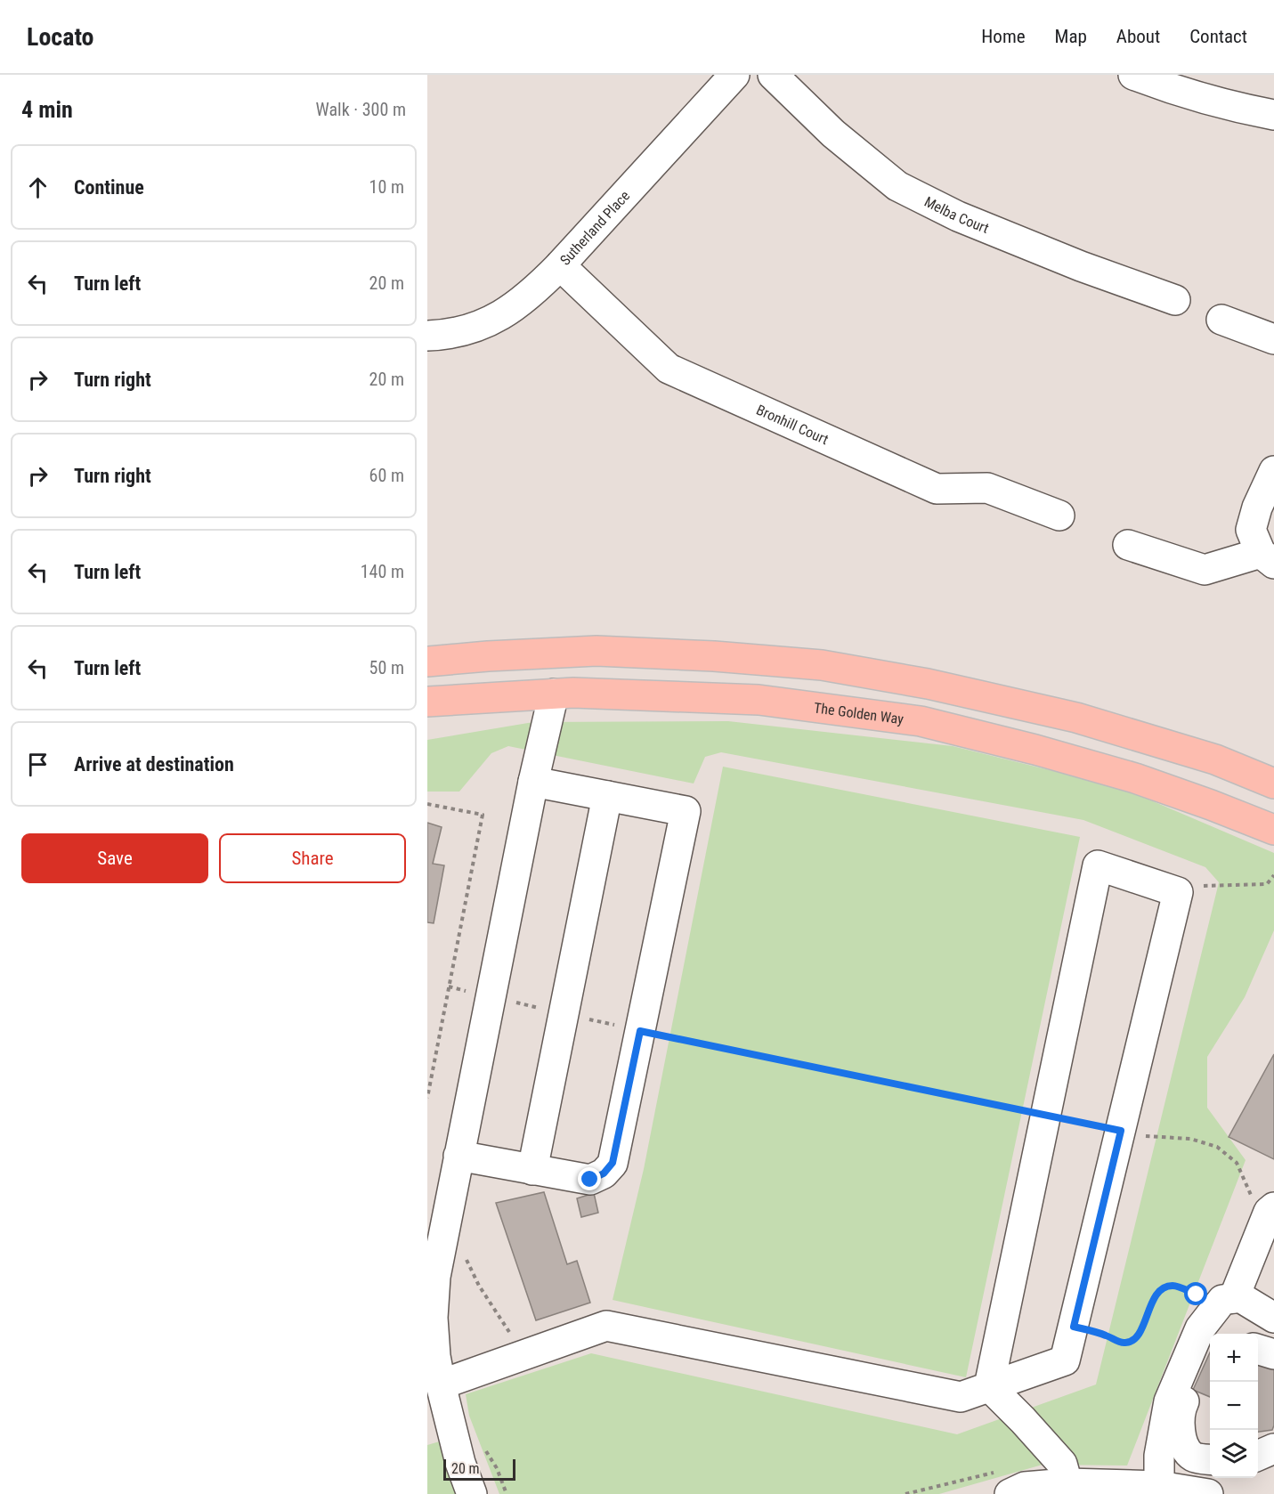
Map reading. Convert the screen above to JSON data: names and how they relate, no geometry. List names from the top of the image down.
{
  "streets": {
    "main road": ["The Golden Way"],
    "street": ["Melba Court", "Sutherland Place", "Bronhill Court"]
  },
  "crossings": [
    ["Sutherland Place", "Bronhill Court"]
  ],
  "scale_bar": "20 m",
  "page": {
    "header": "Locato",
    "nav": [
      "Home",
      "Map",
      "About",
      "Contact"
    ],
    "heading": ["4 min", "Walk · 300 m"],
    "list": [
      ["Continue", "10 m"],
      ["Turn left", "20 m"],
      ["Turn right", "20 m"],
      ["Turn right", "60 m"],
      ["Turn left", "140 m"],
      ["Turn left", "50 m"],
      "Arrive at destination"
    ],
    "buttons": ["Save", "Share"],
    "map_buttons": ["+", "−"],
    "scale": "20 m"
  }
}
